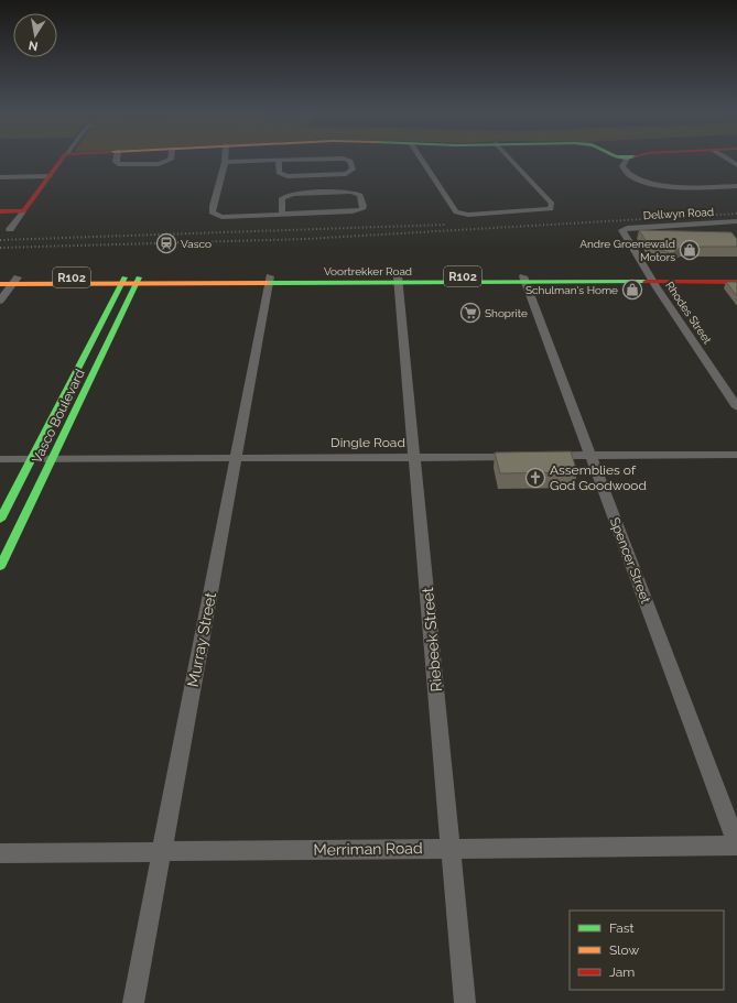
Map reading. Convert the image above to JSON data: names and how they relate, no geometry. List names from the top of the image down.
{
  "streets": {
    "main road": ["Voortrekker Road", "R102", "Vasco Boulevard"],
    "street": [
      "Dellwyn Road",
      "Rhodes Street",
      "Dingle Road",
      "Spencer Street",
      "Murray Street",
      "Riebeek Street",
      "Merriman Road"
    ]
  },
  "crossings": [
    ["Dellwyn Road", "Rhodes Street"],
    ["Voortrekker Road", "Rhodes Street"],
    ["Voortrekker Road", "Vasco Boulevard"],
    ["Voortrekker Road", "Spencer Street"],
    ["Voortrekker Road", "Murray Street"],
    ["Voortrekker Road", "Riebeek Street"],
    ["Vasco Boulevard", "Dingle Road"],
    ["Dingle Road", "Murray Street"],
    ["Dingle Road", "Riebeek Street"],
    ["Spencer Street", "Merriman Road"],
    ["Murray Street", "Merriman Road"],
    ["Riebeek Street", "Merriman Road"]
  ],
  "places": {
    "station": ["Vasco"],
    "shop": ["Andre Groenewald Motors", "Schulman's Home"],
    "supermarket": ["Shoprite"],
    "church": ["Assemblies of God Goodwood"]
  },
  "legend": ["Fast", "Slow", "Jam"],
  "north": "bottom"
}
